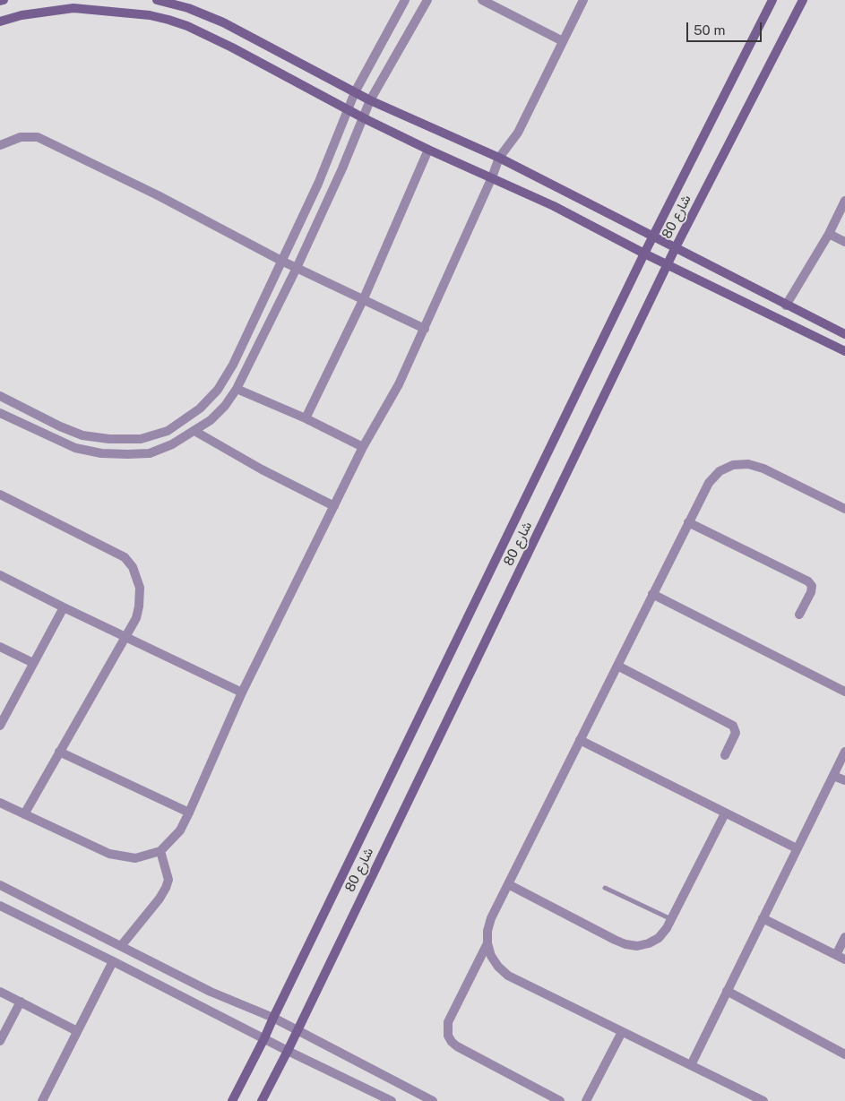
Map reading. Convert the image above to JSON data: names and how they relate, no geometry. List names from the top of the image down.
{
  "streets": {
    "street": ["شارع 80"]
  },
  "scale_bar": "50 m"
}
